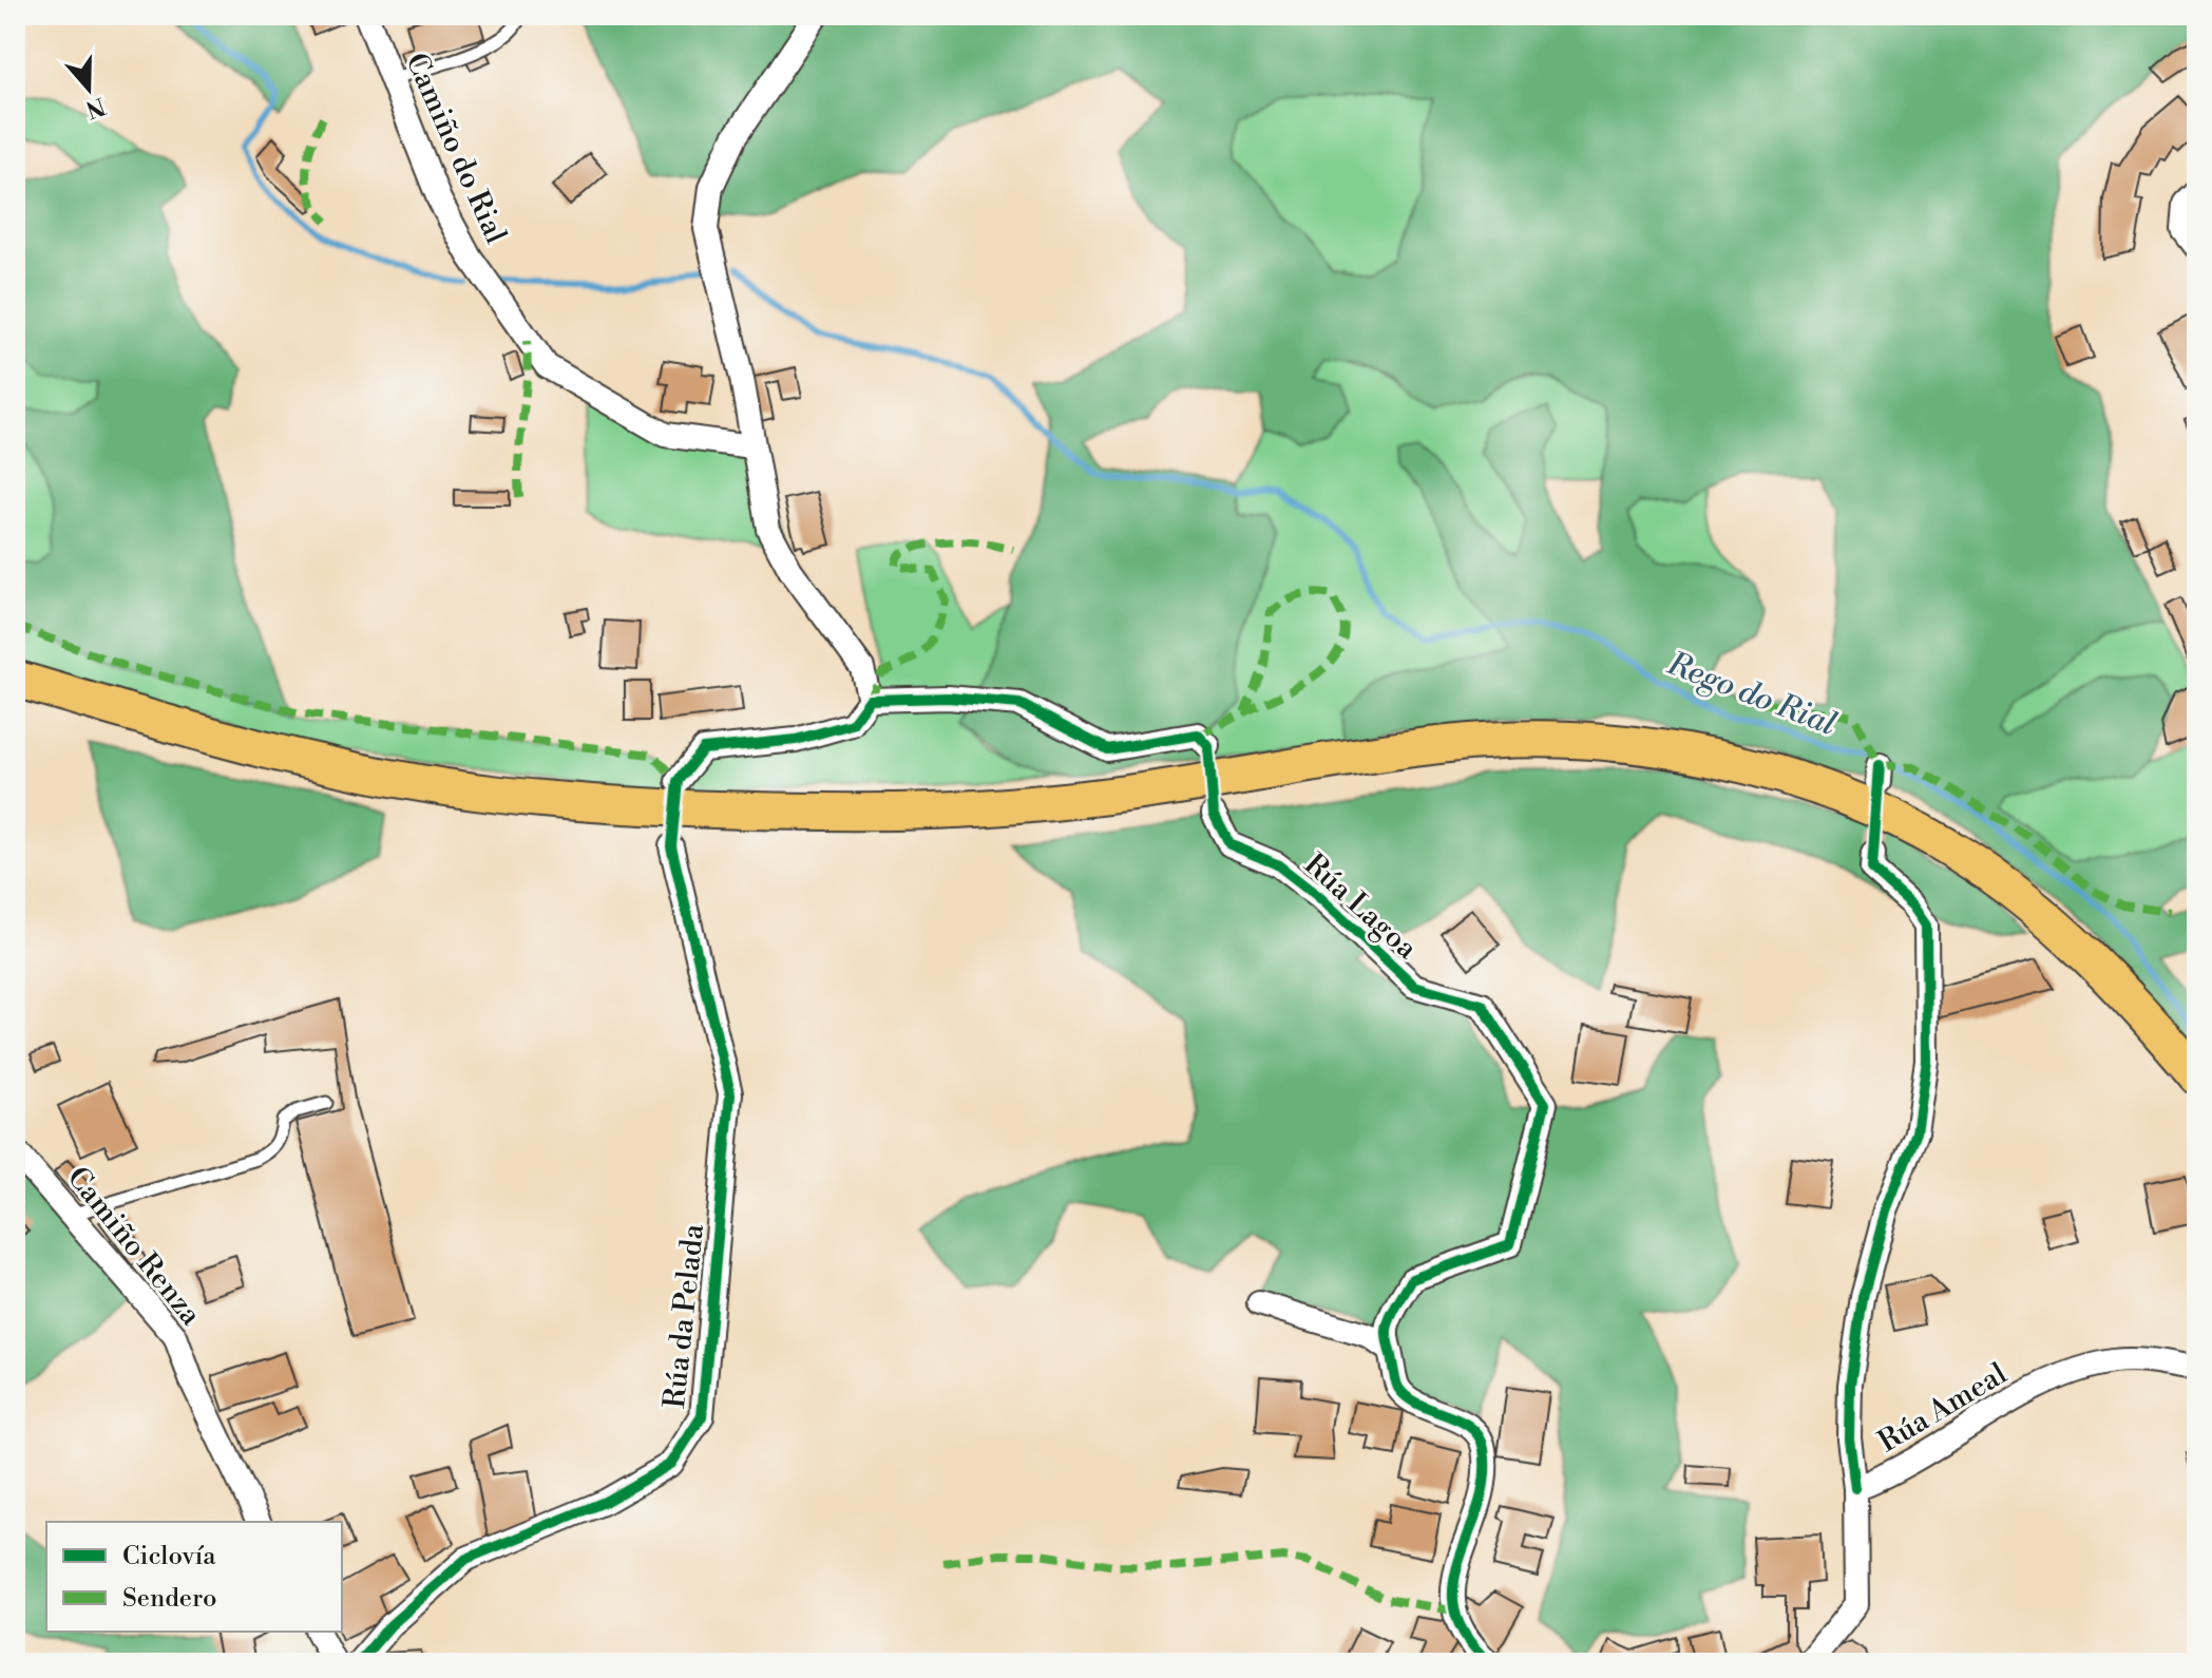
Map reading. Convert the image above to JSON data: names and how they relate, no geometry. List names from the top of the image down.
{
  "streets": {
    "street": [
      "Camiño do Rial",
      "Rúa Lagoa",
      "Camiño Renza",
      "Rúa da Pelada",
      "Rúa Ameal"
    ]
  },
  "water": ["Rego do Rial"],
  "legend": ["Ciclovía", "Sendero"],
  "north": "bottom"
}
